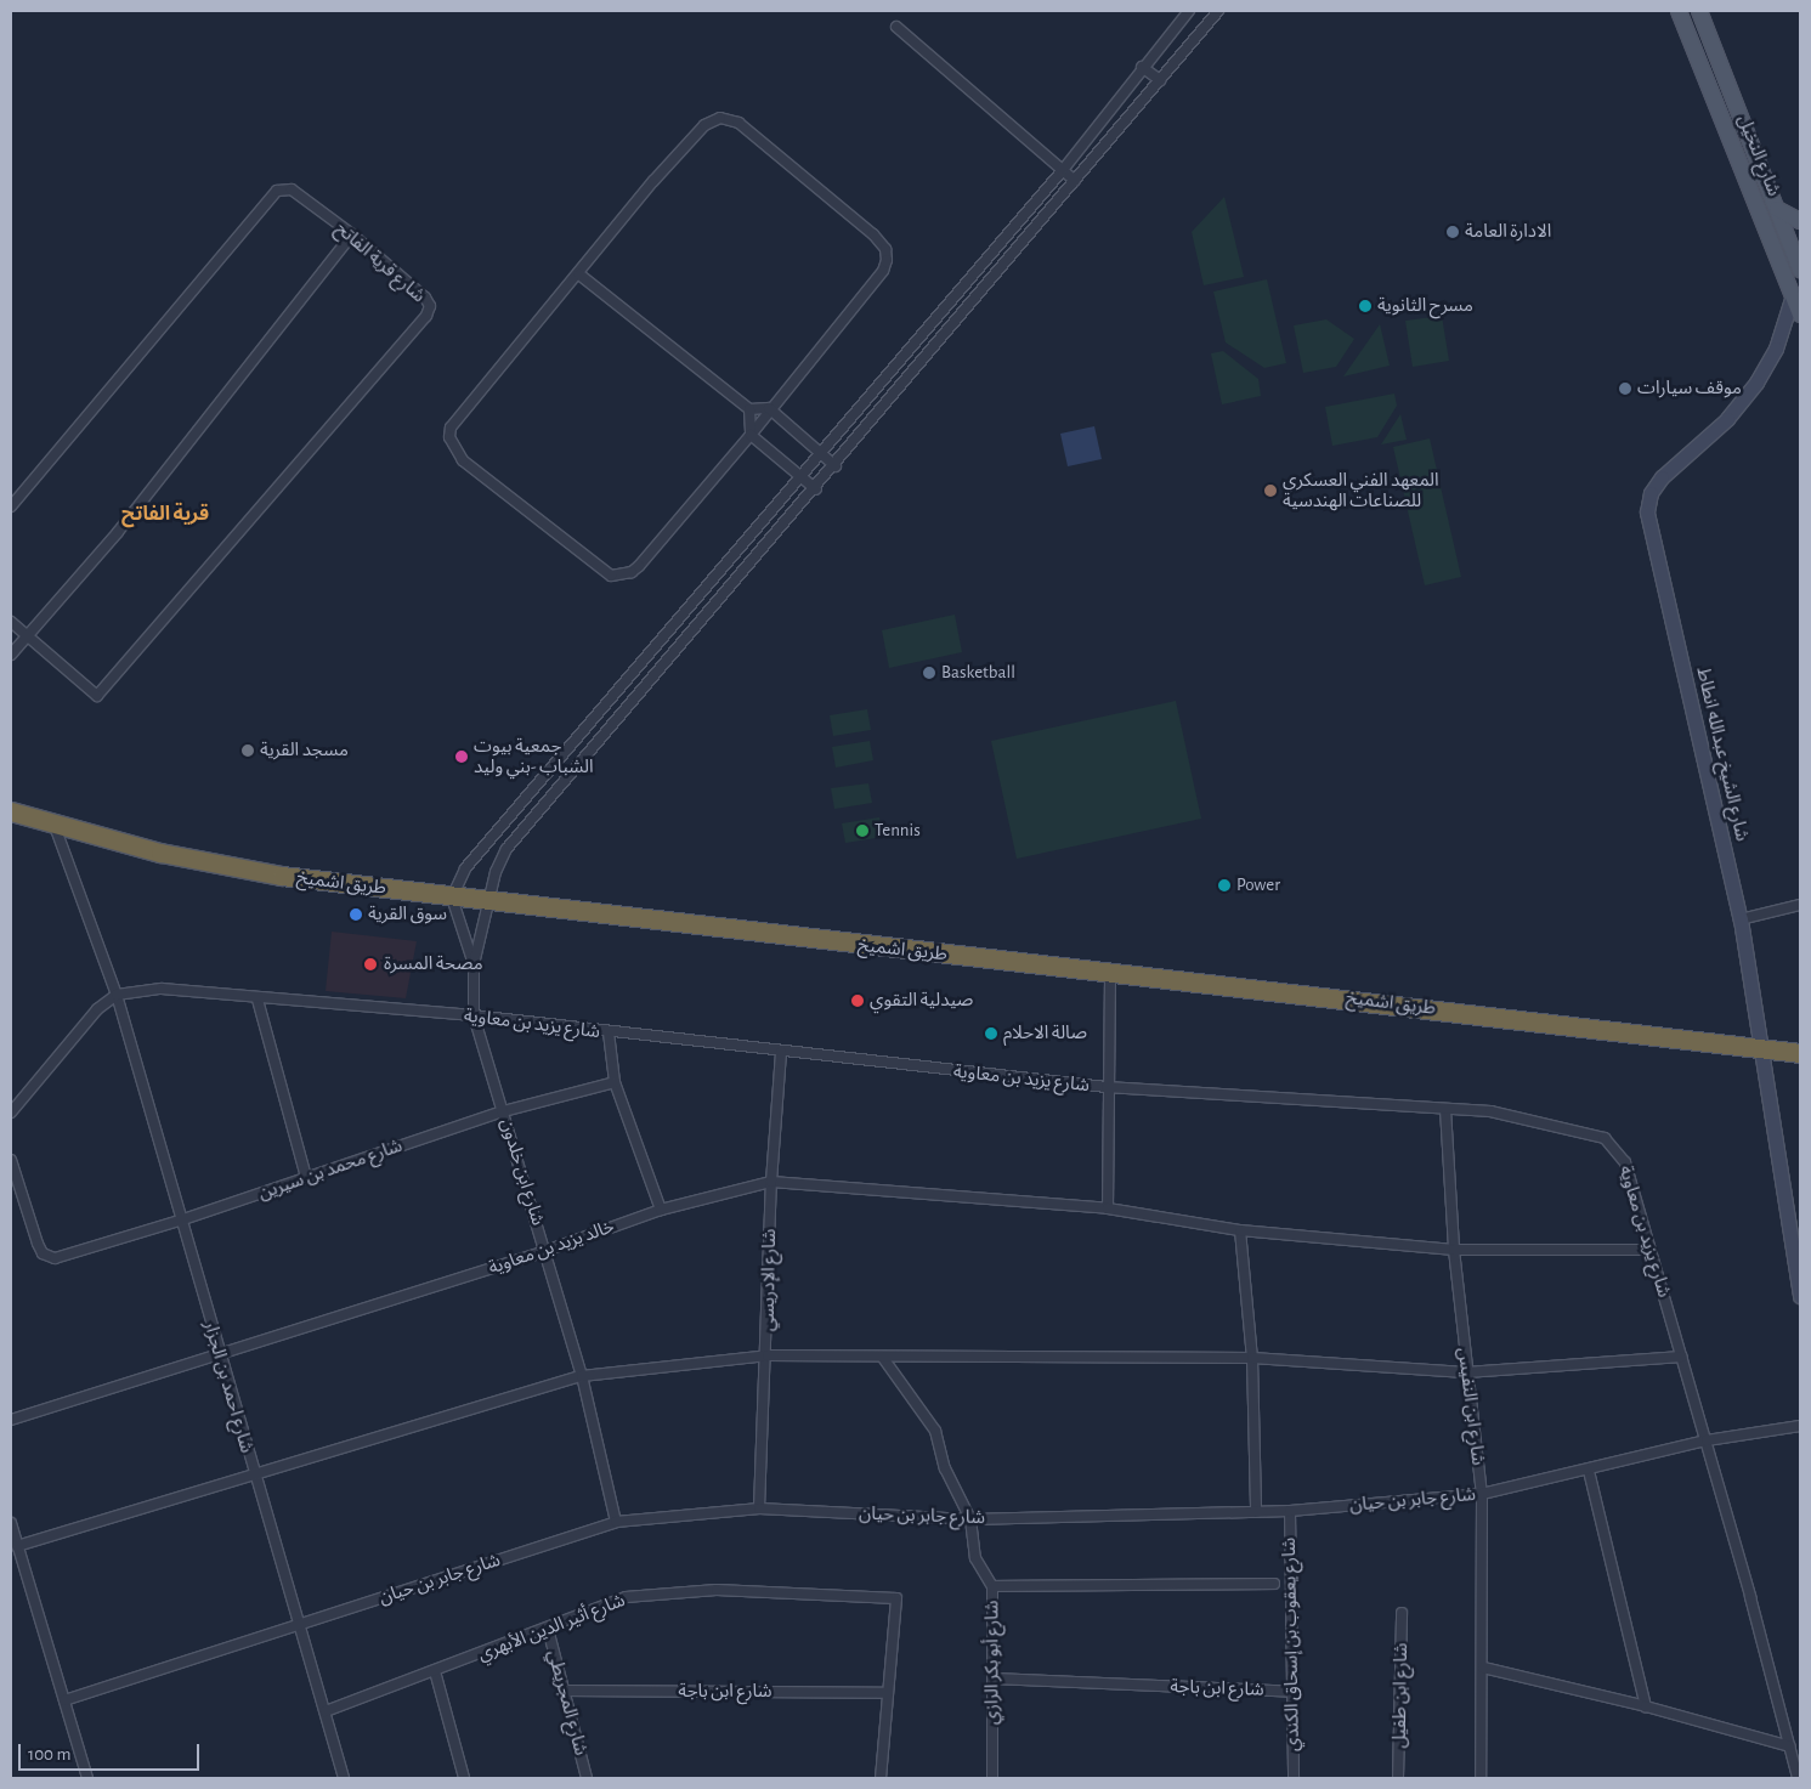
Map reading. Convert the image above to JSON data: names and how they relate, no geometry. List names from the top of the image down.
{
  "streets": {
    "highway": ["طريق اشميخ"],
    "main road": ["شارع النخيل", "شارع الشيخ عبدالله انطاط"],
    "street": [
      "شارع قرية الفاتح",
      "شارع يزيد بن معاوية",
      "شارع محمد بن سيرين",
      "شارع ابن خلدون",
      "خالد يزيد بن معاوية",
      "شارع الإدريسي",
      "شارع احمد بن الجزار",
      "شارع ابن النفيس",
      "شارع جابر بن حيان",
      "شارع أثير الدين الأبهري",
      "شارع يعقوب بن إسحاق الكندي",
      "شارع أبو بكر الرازي",
      "شارع ابن باجة",
      "شارع ابن طفيل",
      "شارع المجريطي"
    ]
  },
  "crossings": [
    ["شارع النخيل", "شارع الشيخ عبدالله انطاط"],
    ["شارع الشيخ عبدالله انطاط", "طريق اشميخ"],
    ["طريق اشميخ", "شارع احمد بن الجزار"],
    ["شارع يزيد بن معاوية", "شارع ابن خلدون"],
    ["شارع يزيد بن معاوية", "خالد يزيد بن معاوية"],
    ["شارع يزيد بن معاوية", "شارع الإدريسي"],
    ["شارع يزيد بن معاوية", "شارع احمد بن الجزار"],
    ["شارع يزيد بن معاوية", "شارع ابن النفيس"],
    ["شارع يزيد بن معاوية", "شارع جابر بن حيان"],
    ["شارع محمد بن سيرين", "شارع ابن خلدون"],
    ["شارع محمد بن سيرين", "شارع احمد بن الجزار"],
    ["شارع ابن خلدون", "خالد يزيد بن معاوية"],
    ["شارع ابن خلدون", "شارع جابر بن حيان"],
    ["خالد يزيد بن معاوية", "شارع الإدريسي"],
    ["خالد يزيد بن معاوية", "شارع احمد بن الجزار"],
    ["خالد يزيد بن معاوية", "شارع ابن النفيس"],
    ["شارع الإدريسي", "شارع جابر بن حيان"],
    ["شارع احمد بن الجزار", "شارع جابر بن حيان"],
    ["شارع احمد بن الجزار", "شارع أثير الدين الأبهري"],
    ["شارع ابن النفيس", "شارع جابر بن حيان"],
    ["شارع جابر بن حيان", "شارع يعقوب بن إسحاق الكندي"],
    ["شارع جابر بن حيان", "شارع أبو بكر الرازي"],
    ["شارع أثير الدين الأبهري", "شارع ابن باجة"],
    ["شارع أثير الدين الأبهري", "شارع المجريطي"],
    ["شارع يعقوب بن إسحاق الكندي", "شارع ابن باجة"],
    ["شارع أبو بكر الرازي", "شارع ابن باجة"],
    ["شارع ابن باجة", "شارع المجريطي"]
  ],
  "districts": ["قرية الفاتح"],
  "places": [
    "الادارة العامة",
    "مسرح الثانوية",
    "موقف سيارات",
    "المعهد الفني العسكري للصناعات الهندسية",
    "Basketball",
    "مسجد القرية",
    "جمعية بيوت الشباب -بني وليد",
    "Tennis",
    "Power",
    "سوق القرية",
    "مصحة المسرة",
    "صيدلية التقوي",
    "صالة الاحلام"
  ],
  "scale_bar": "100 m"
}
